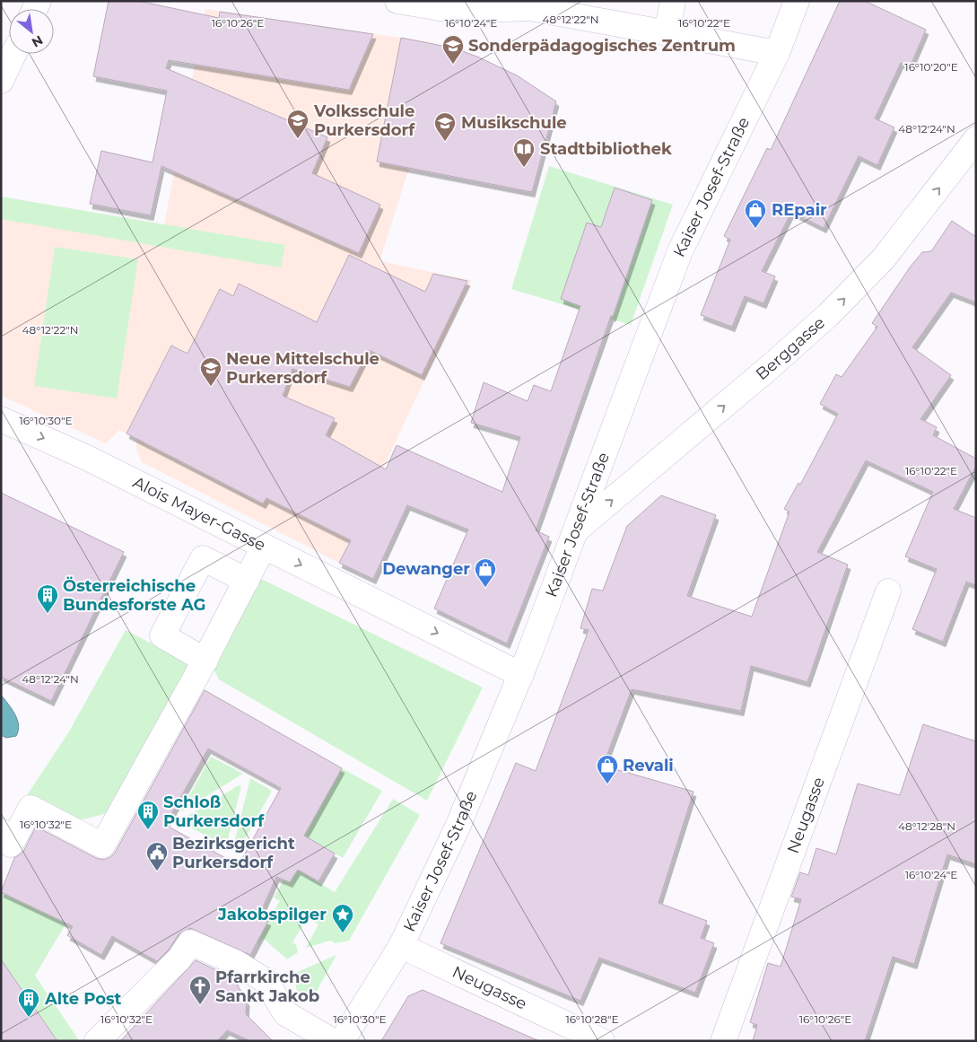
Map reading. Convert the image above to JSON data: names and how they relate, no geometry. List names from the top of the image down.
{
  "streets": {
    "street": [
      "Kaiser Josef-Straße",
      "Berggasse",
      "Alois Mayer-Gasse",
      "Neugasse"
    ]
  },
  "crossings": [
    ["Kaiser Josef-Straße", "Berggasse"],
    ["Kaiser Josef-Straße", "Alois Mayer-Gasse"],
    ["Kaiser Josef-Straße", "Neugasse"]
  ],
  "one_way": ["Berggasse", "Alois Mayer-Gasse"],
  "places": {
    "school or university": [
      "Sonderpädagogisches Zentrum",
      "Volksschule Purkersdorf",
      "Musikschule",
      "Neue Mittelschule Purkersdorf"
    ],
    "library": ["Stadtbibliothek"],
    "shop": ["REpair", "Dewanger", "Revali"],
    "building": ["Österreichische Bundesforste AG", "Schloß Purkersdorf", "Alte Post"],
    "public building": ["Bezirksgericht Purkersdorf"],
    "place": ["Jakobspilger"],
    "church": ["Pfarrkirche Sankt Jakob"]
  },
  "north": "bottom right",
  "coordinates": [
    "48°12'22\"N",
    "16°10'26\"E",
    "16°10'24\"E",
    "16°10'22\"E",
    "16°10'20\"E",
    "48°12'24\"N",
    "16°10'30\"E",
    "16°10'32\"E",
    "48°12'28\"N",
    "16°10'28\"E"
  ]
}
